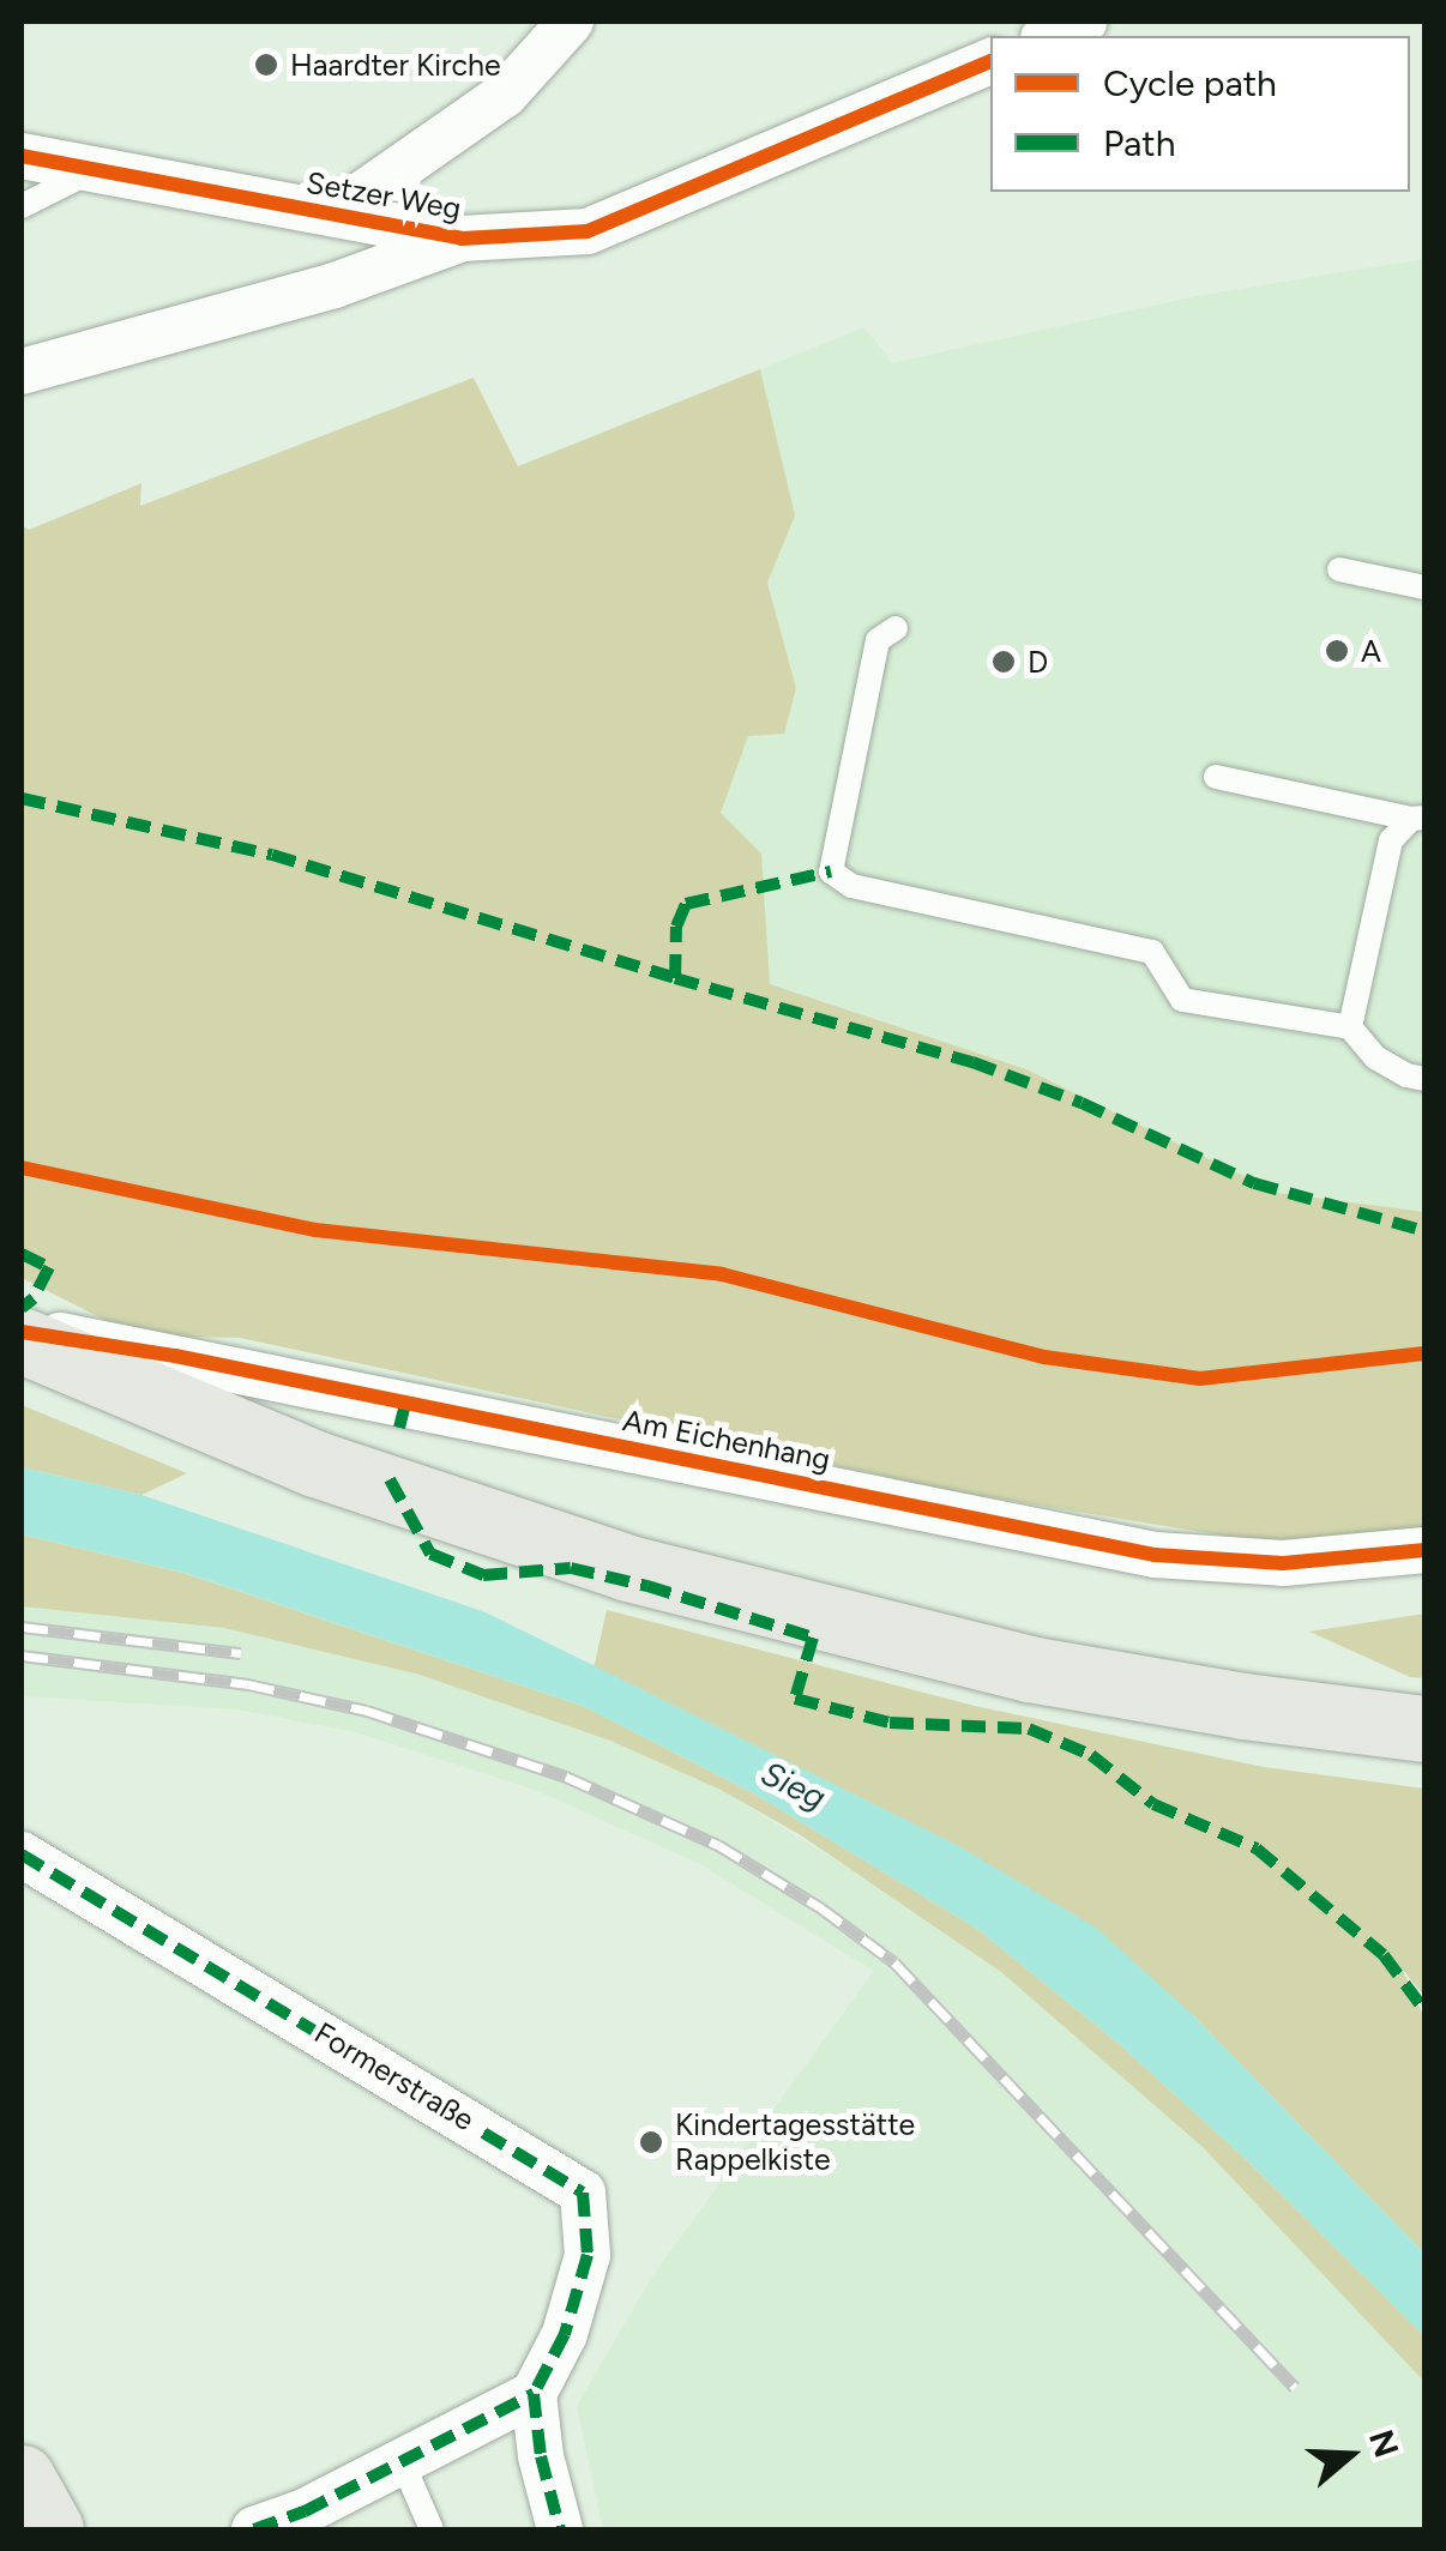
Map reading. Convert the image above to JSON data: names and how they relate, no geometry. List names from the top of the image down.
{
  "streets": {
    "street": ["Setzer Weg", "Am Eichenhang", "Formerstraße"]
  },
  "water": ["Sieg"],
  "places": [
    "Haardter Kirche",
    "A",
    "D",
    "Kindertagesstätte Rappelkiste"
  ],
  "legend": ["Cycle path", "Path"],
  "north": "right"
}
